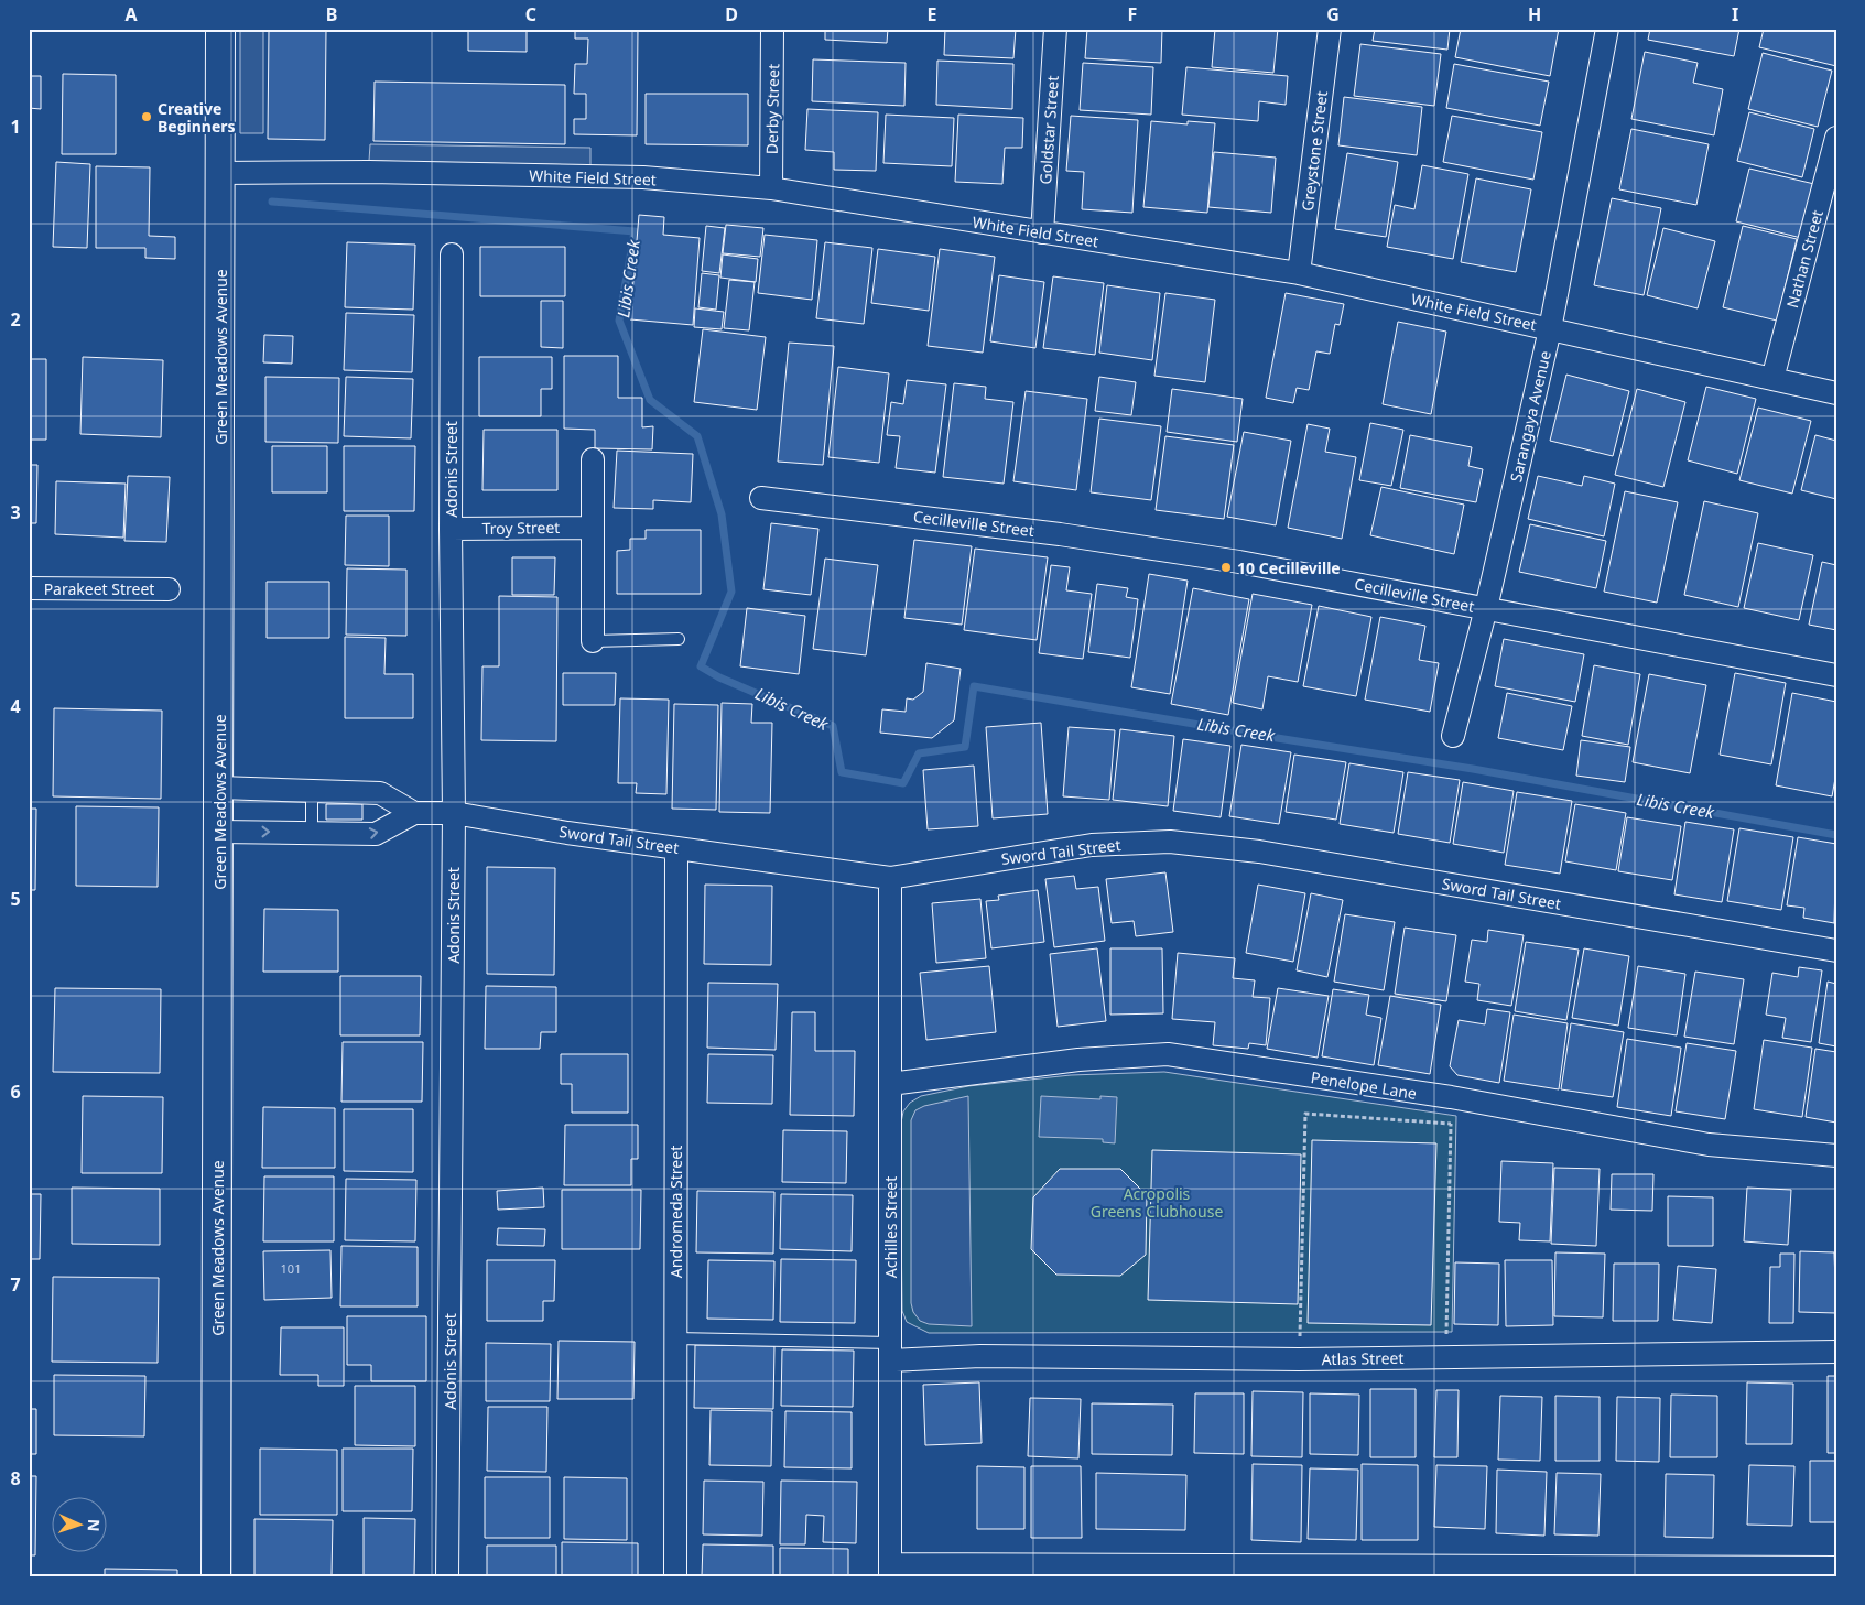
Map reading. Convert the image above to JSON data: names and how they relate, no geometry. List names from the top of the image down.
{
  "streets": {
    "street": [
      "Derby Street",
      "Goldstar Street",
      "Greystone Street",
      "White Field Street",
      "Nathan Street",
      "Green Meadows Avenue",
      "Sarangaya Avenue",
      "Adonis Street",
      "Cecilleville Street",
      "Troy Street",
      "Parakeet Street",
      "Sword Tail Street",
      "Penelope Lane",
      "Andromeda Street",
      "Achilles Street",
      "Atlas Street"
    ]
  },
  "crossings": [
    ["Derby Street", "White Field Street"],
    ["Goldstar Street", "White Field Street"],
    ["Greystone Street", "White Field Street"],
    ["White Field Street", "Nathan Street"],
    ["White Field Street", "Green Meadows Avenue"],
    ["White Field Street", "Sarangaya Avenue"],
    ["Green Meadows Avenue", "Sword Tail Street"],
    ["Sarangaya Avenue", "Cecilleville Street"],
    ["Adonis Street", "Troy Street"],
    ["Adonis Street", "Sword Tail Street"],
    ["Sword Tail Street", "Andromeda Street"],
    ["Sword Tail Street", "Achilles Street"],
    ["Penelope Lane", "Achilles Street"],
    ["Achilles Street", "Atlas Street"]
  ],
  "water": ["Libis Creek"],
  "parks": ["Acropolis Greens Clubhouse"],
  "places": ["Creative Beginners", "10 Cecilleville"],
  "house_numbers": ["101"],
  "north": "right",
  "grid": {
    "columns": [
      "A",
      "B",
      "C",
      "D",
      "E",
      "F",
      "G",
      "H",
      "I"
    ],
    "rows": [
      "1",
      "2",
      "3",
      "4",
      "5",
      "6",
      "7",
      "8"
    ]
  }
}
